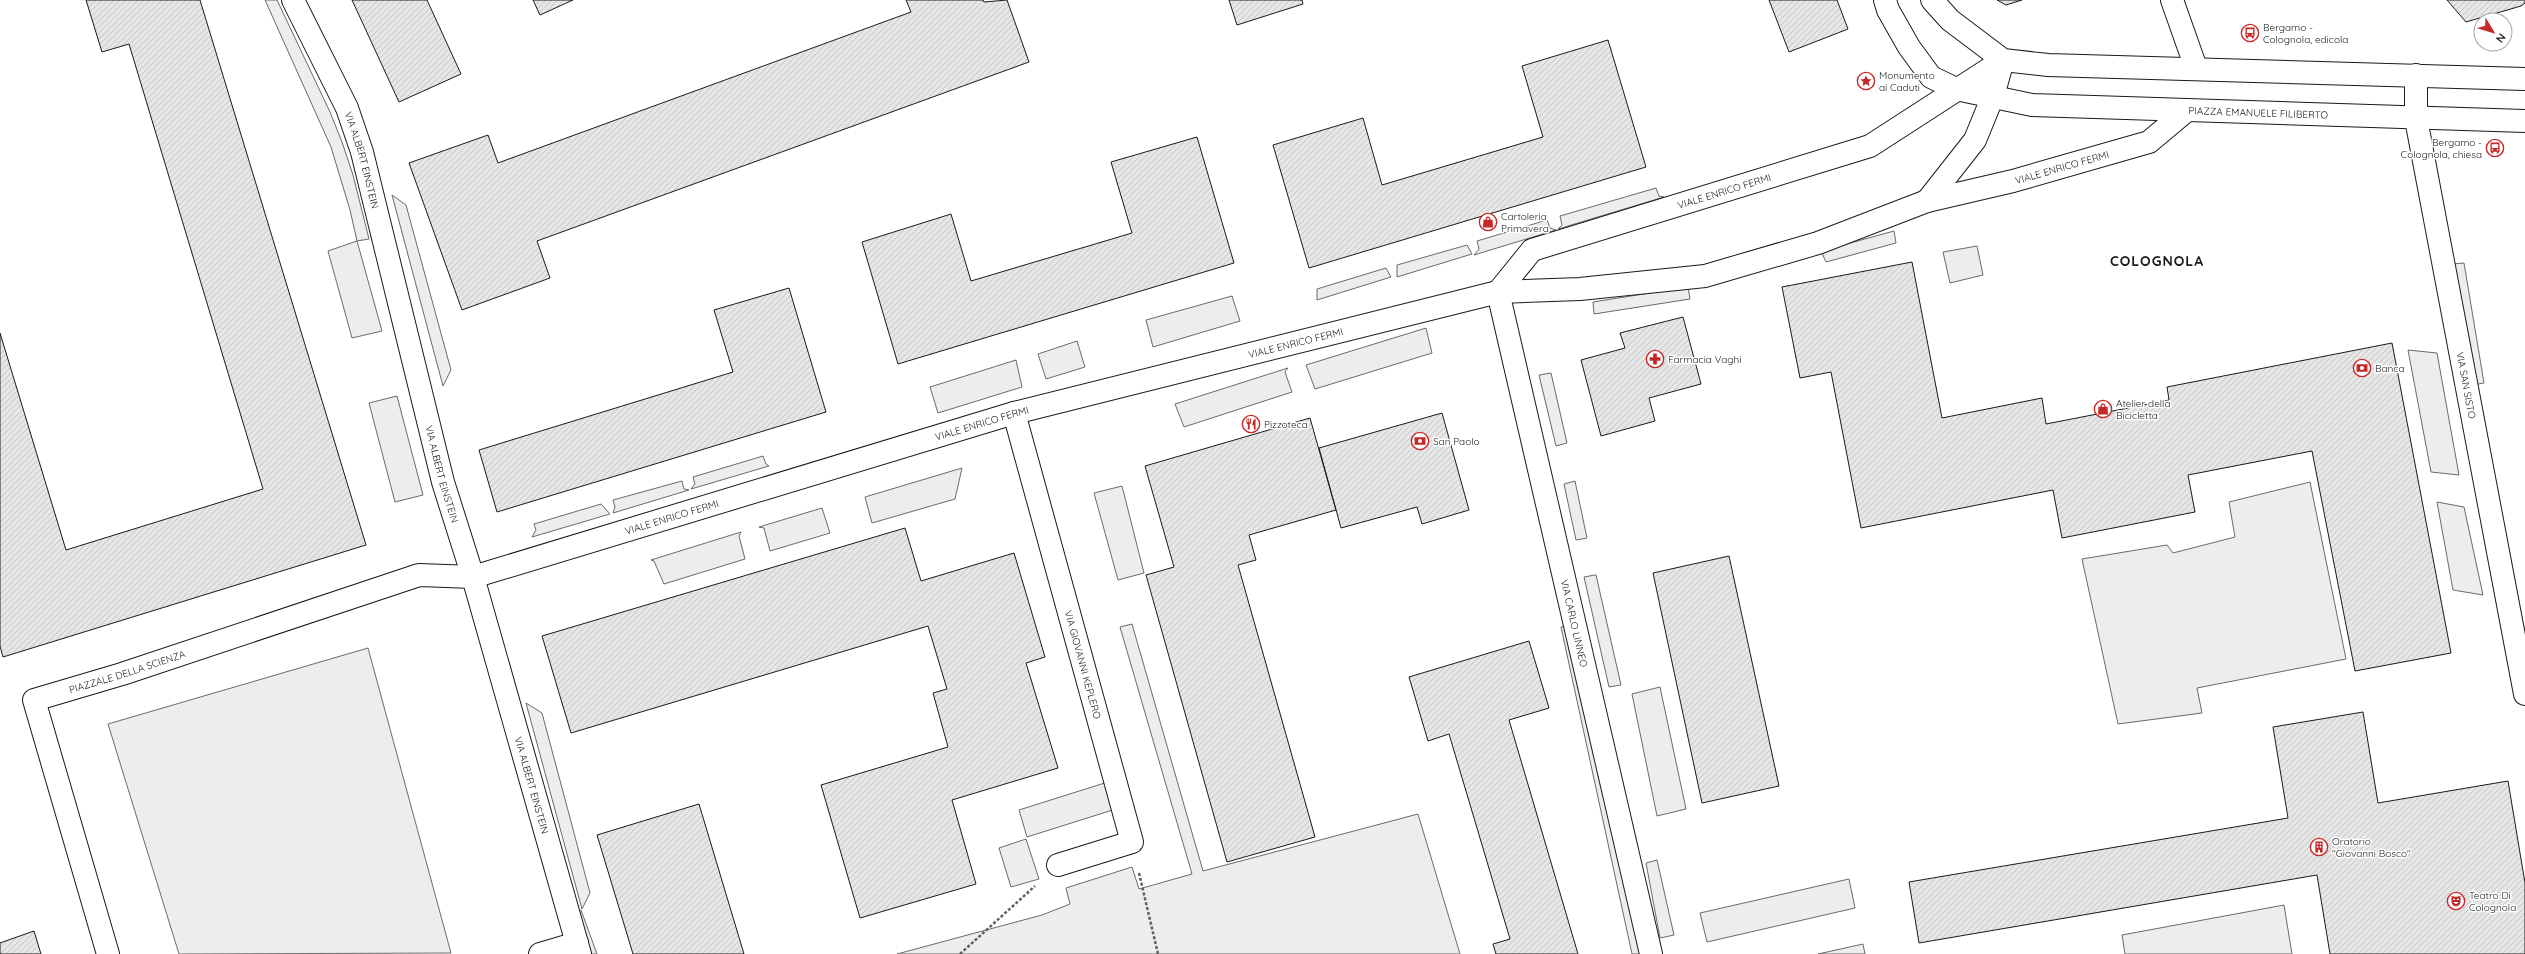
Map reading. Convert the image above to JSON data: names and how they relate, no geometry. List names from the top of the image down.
{
  "streets": {
    "street": [
      "PIAZZA EMANUELE FILIBERTO",
      "VIA ALBERT EINSTEIN",
      "VIALE ENRICO FERMI",
      "VIA SAN SISTO",
      "VIA CARLO LINNEO",
      "VIA GIOVANNI KEPLERO",
      "PIAZZALE DELLA SCIENZA"
    ]
  },
  "crossings": [
    ["PIAZZA EMANUELE FILIBERTO", "VIALE ENRICO FERMI"],
    ["PIAZZA EMANUELE FILIBERTO", "VIA SAN SISTO"],
    ["VIA ALBERT EINSTEIN", "VIALE ENRICO FERMI"],
    ["VIA ALBERT EINSTEIN", "PIAZZALE DELLA SCIENZA"],
    ["VIALE ENRICO FERMI", "VIA CARLO LINNEO"],
    ["VIALE ENRICO FERMI", "VIA GIOVANNI KEPLERO"],
    ["VIALE ENRICO FERMI", "PIAZZALE DELLA SCIENZA"]
  ],
  "districts": ["COLOGNOLA"],
  "places": {
    "bus stop": ["Bergamo - Colognola, edicola", "Bergamo - Colognola, chiesa"],
    "place": ["Monumento ai Caduti"],
    "shop": ["Cartoleria Primavera", "Atelier della Bicicletta"],
    "pharmacy": ["Farmacia Vaghi"],
    "bank": ["Banca", "San Paolo"],
    "restaurant": ["Pizzoteca"],
    "building": ["Oratorio \"Giovanni Bosco\""],
    "theatre": ["Teatro Di Colognola"]
  },
  "north": "bottom right"
}
